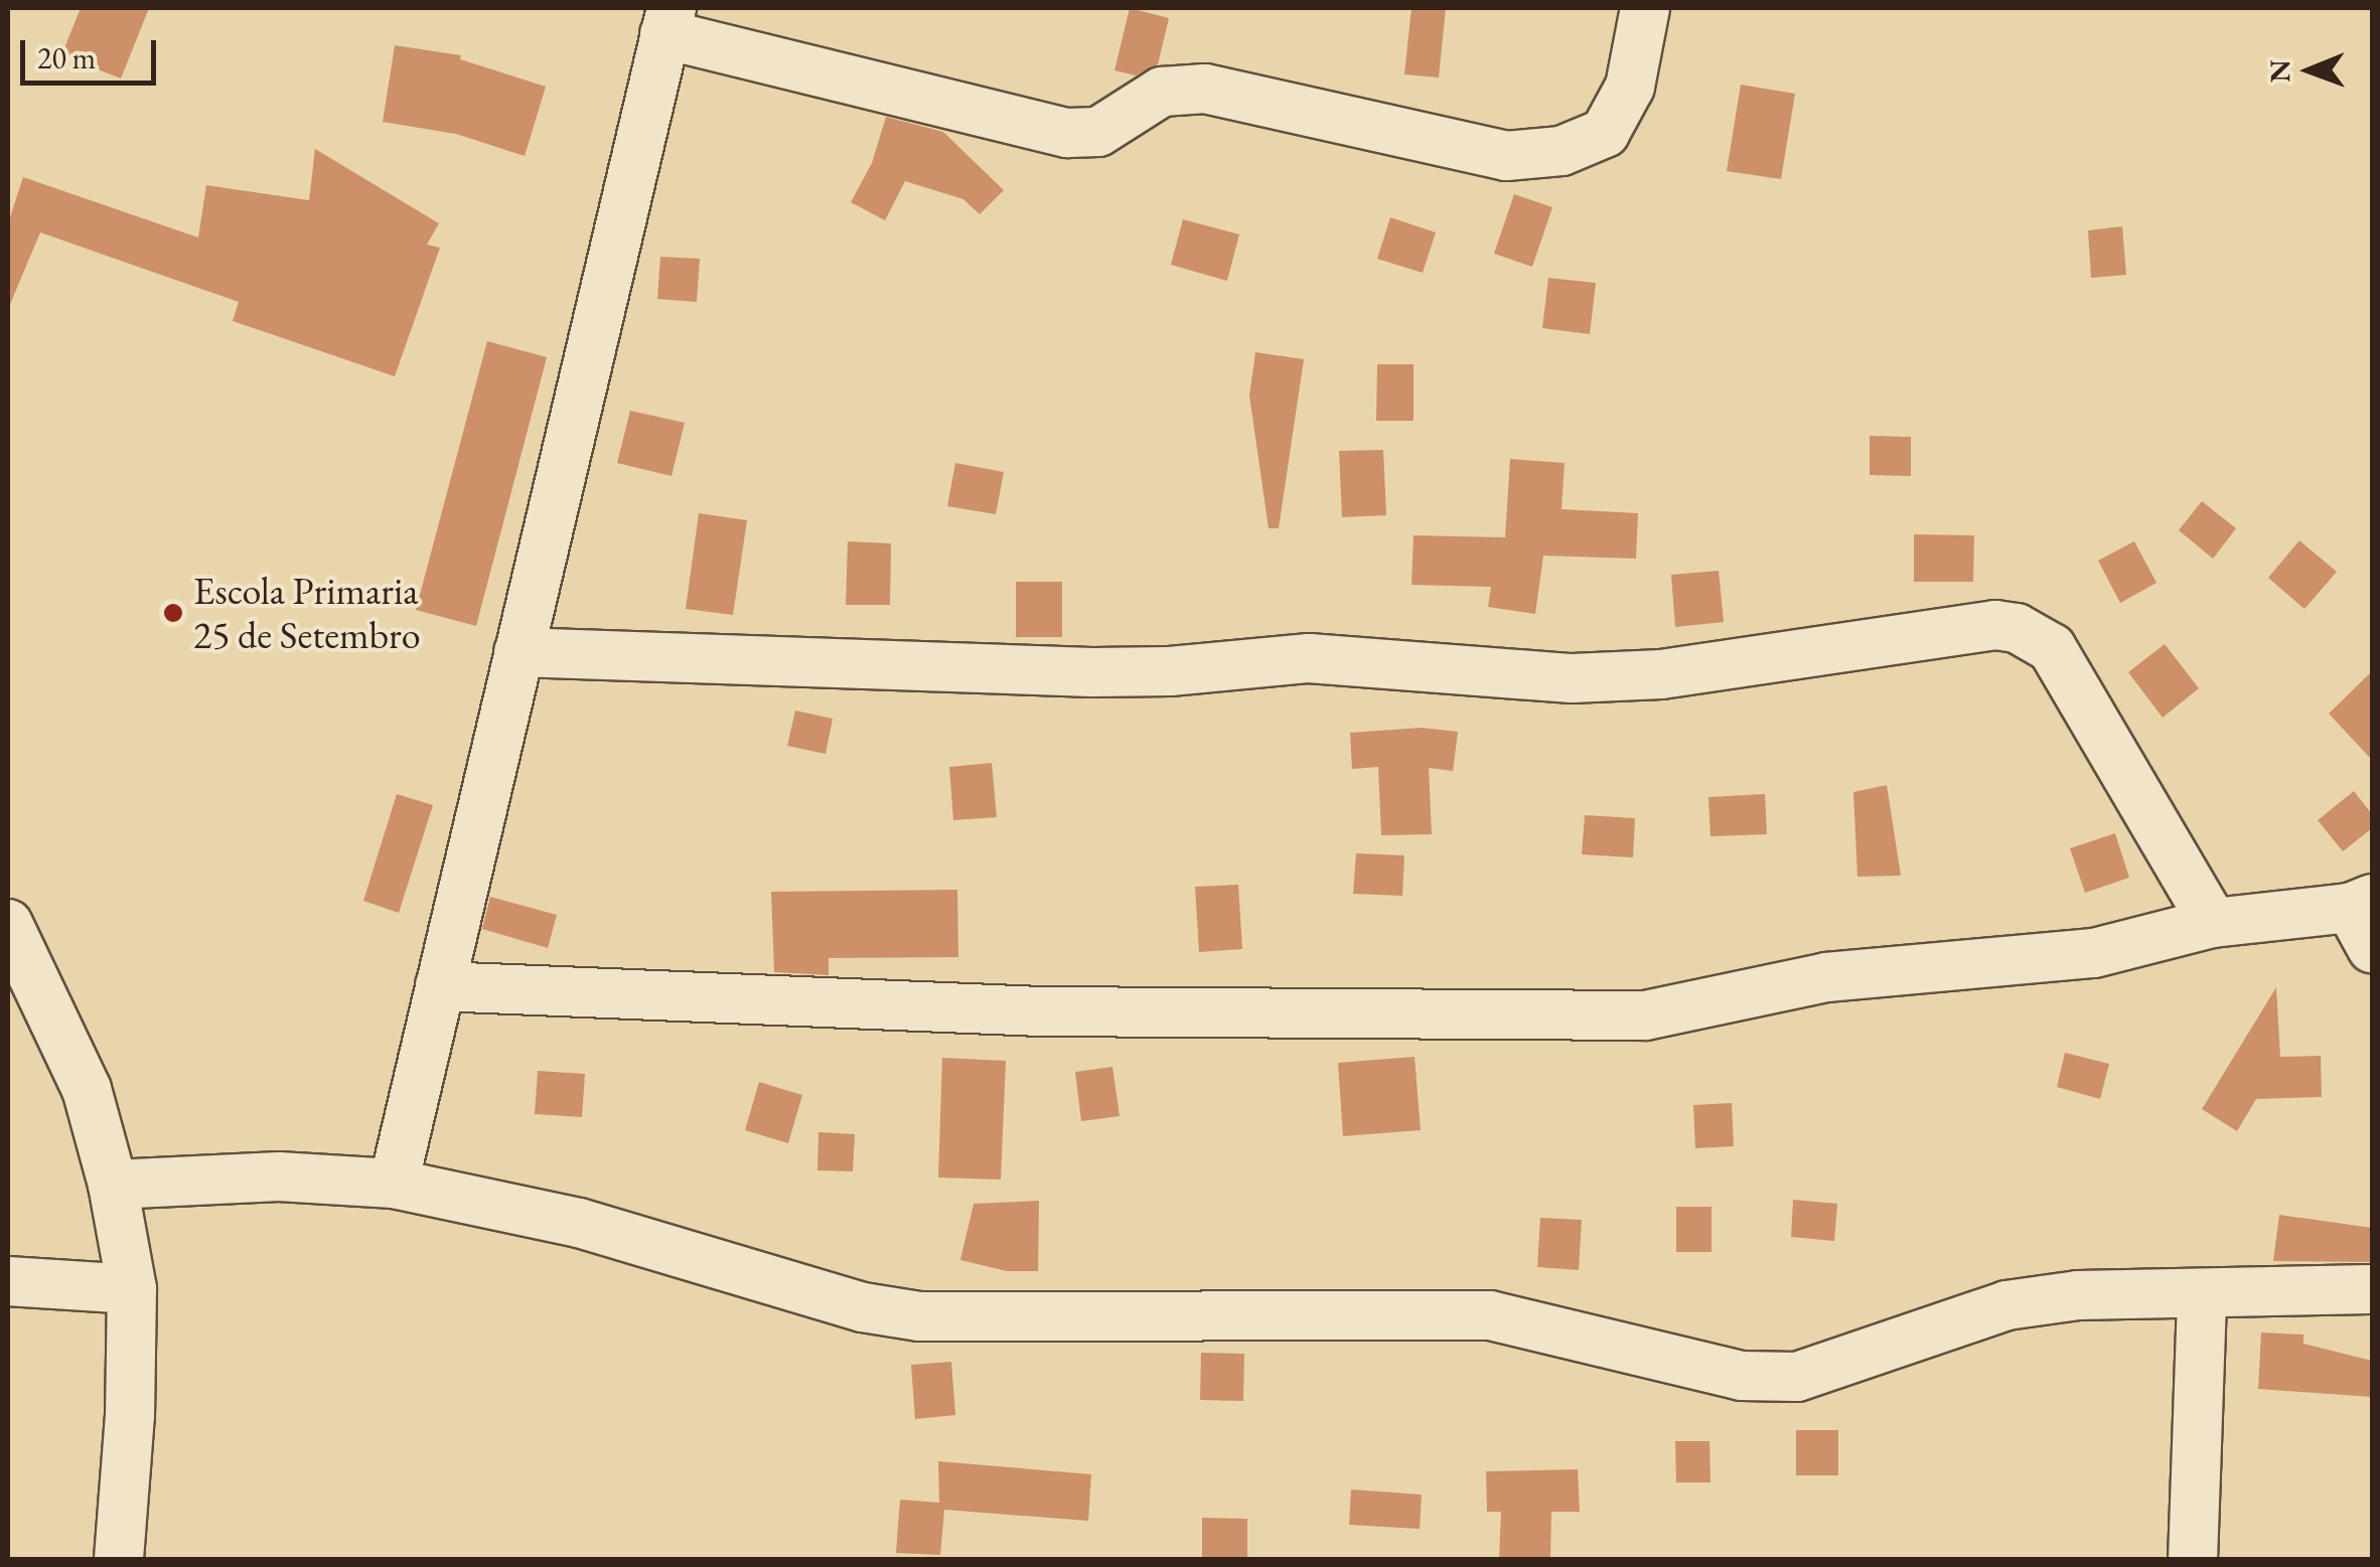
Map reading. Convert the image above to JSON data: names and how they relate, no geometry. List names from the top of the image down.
{
  "places": ["Escola Primaria 25 de Setembro"],
  "scale_bar": "20 m",
  "north": "left"
}
